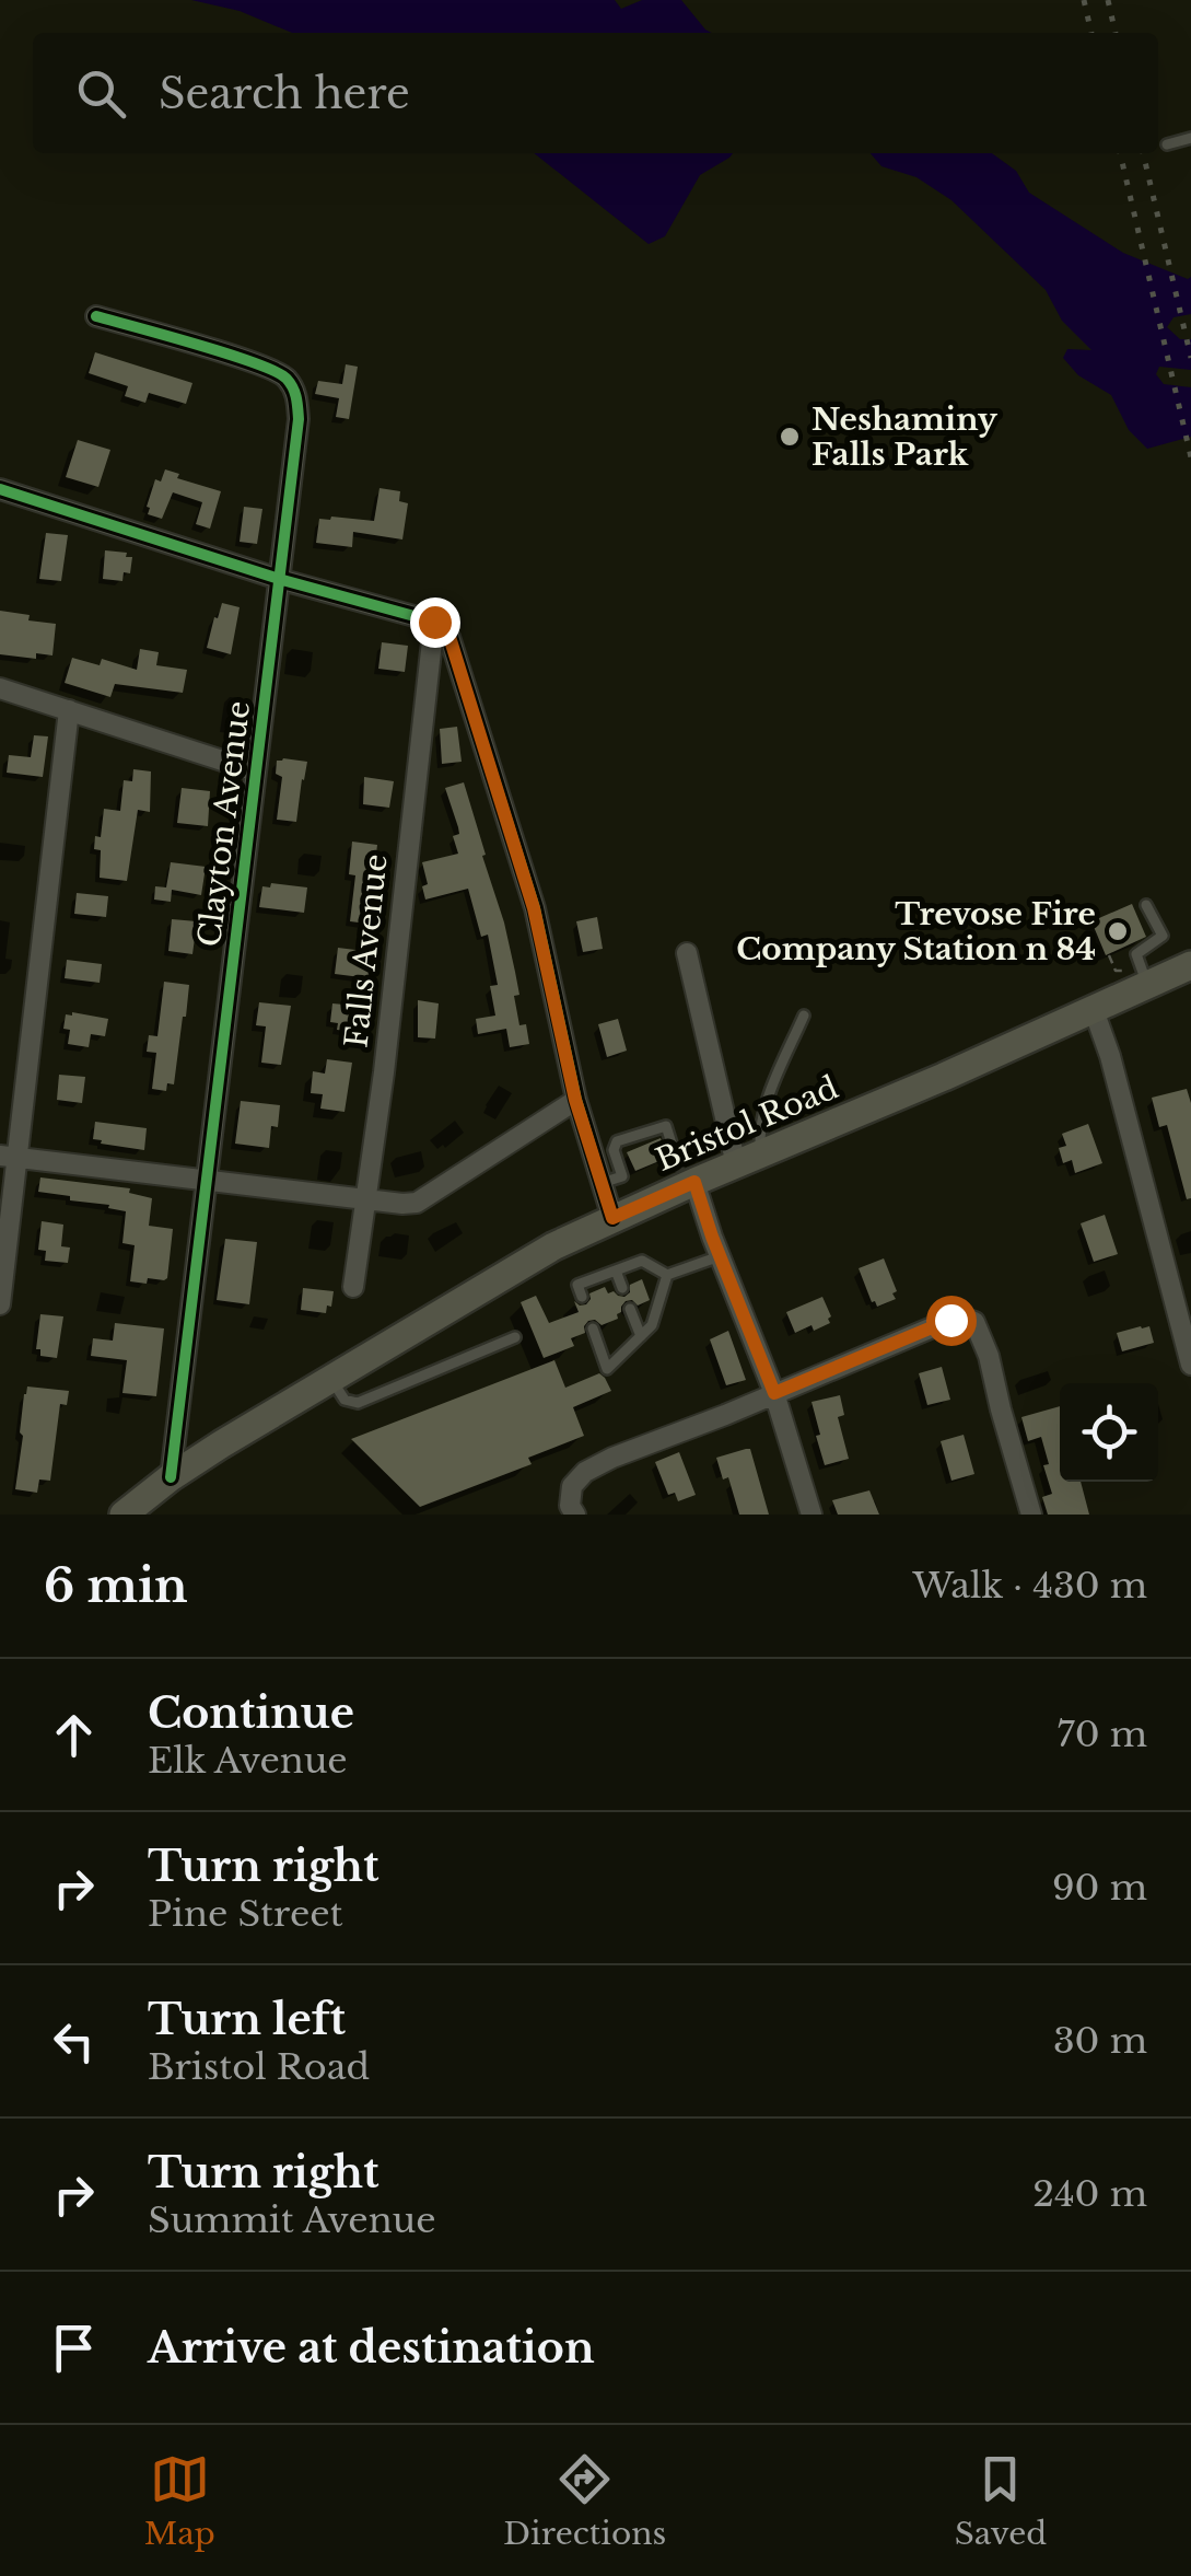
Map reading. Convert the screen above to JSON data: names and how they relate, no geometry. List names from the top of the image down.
{
  "streets": {
    "main road": ["Bristol Road"],
    "street": ["Clayton Avenue", "Falls Avenue"]
  },
  "crossings": [
    ["Clayton Avenue", "Bristol Road"]
  ],
  "places": ["Neshaminy Falls Park", "Trevose Fire Company Station n 84"],
  "page": {
    "search": "Search here",
    "heading": ["6 min", "Walk · 430 m"],
    "list": [
      ["Continue", "Elk Avenue", "70 m"],
      ["Turn right", "Pine Street", "90 m"],
      ["Turn left", "Bristol Road", "30 m"],
      ["Turn right", "Summit Avenue", "240 m"],
      "Arrive at destination"
    ],
    "nav": ["Map", "Directions", "Saved"]
  }
}
